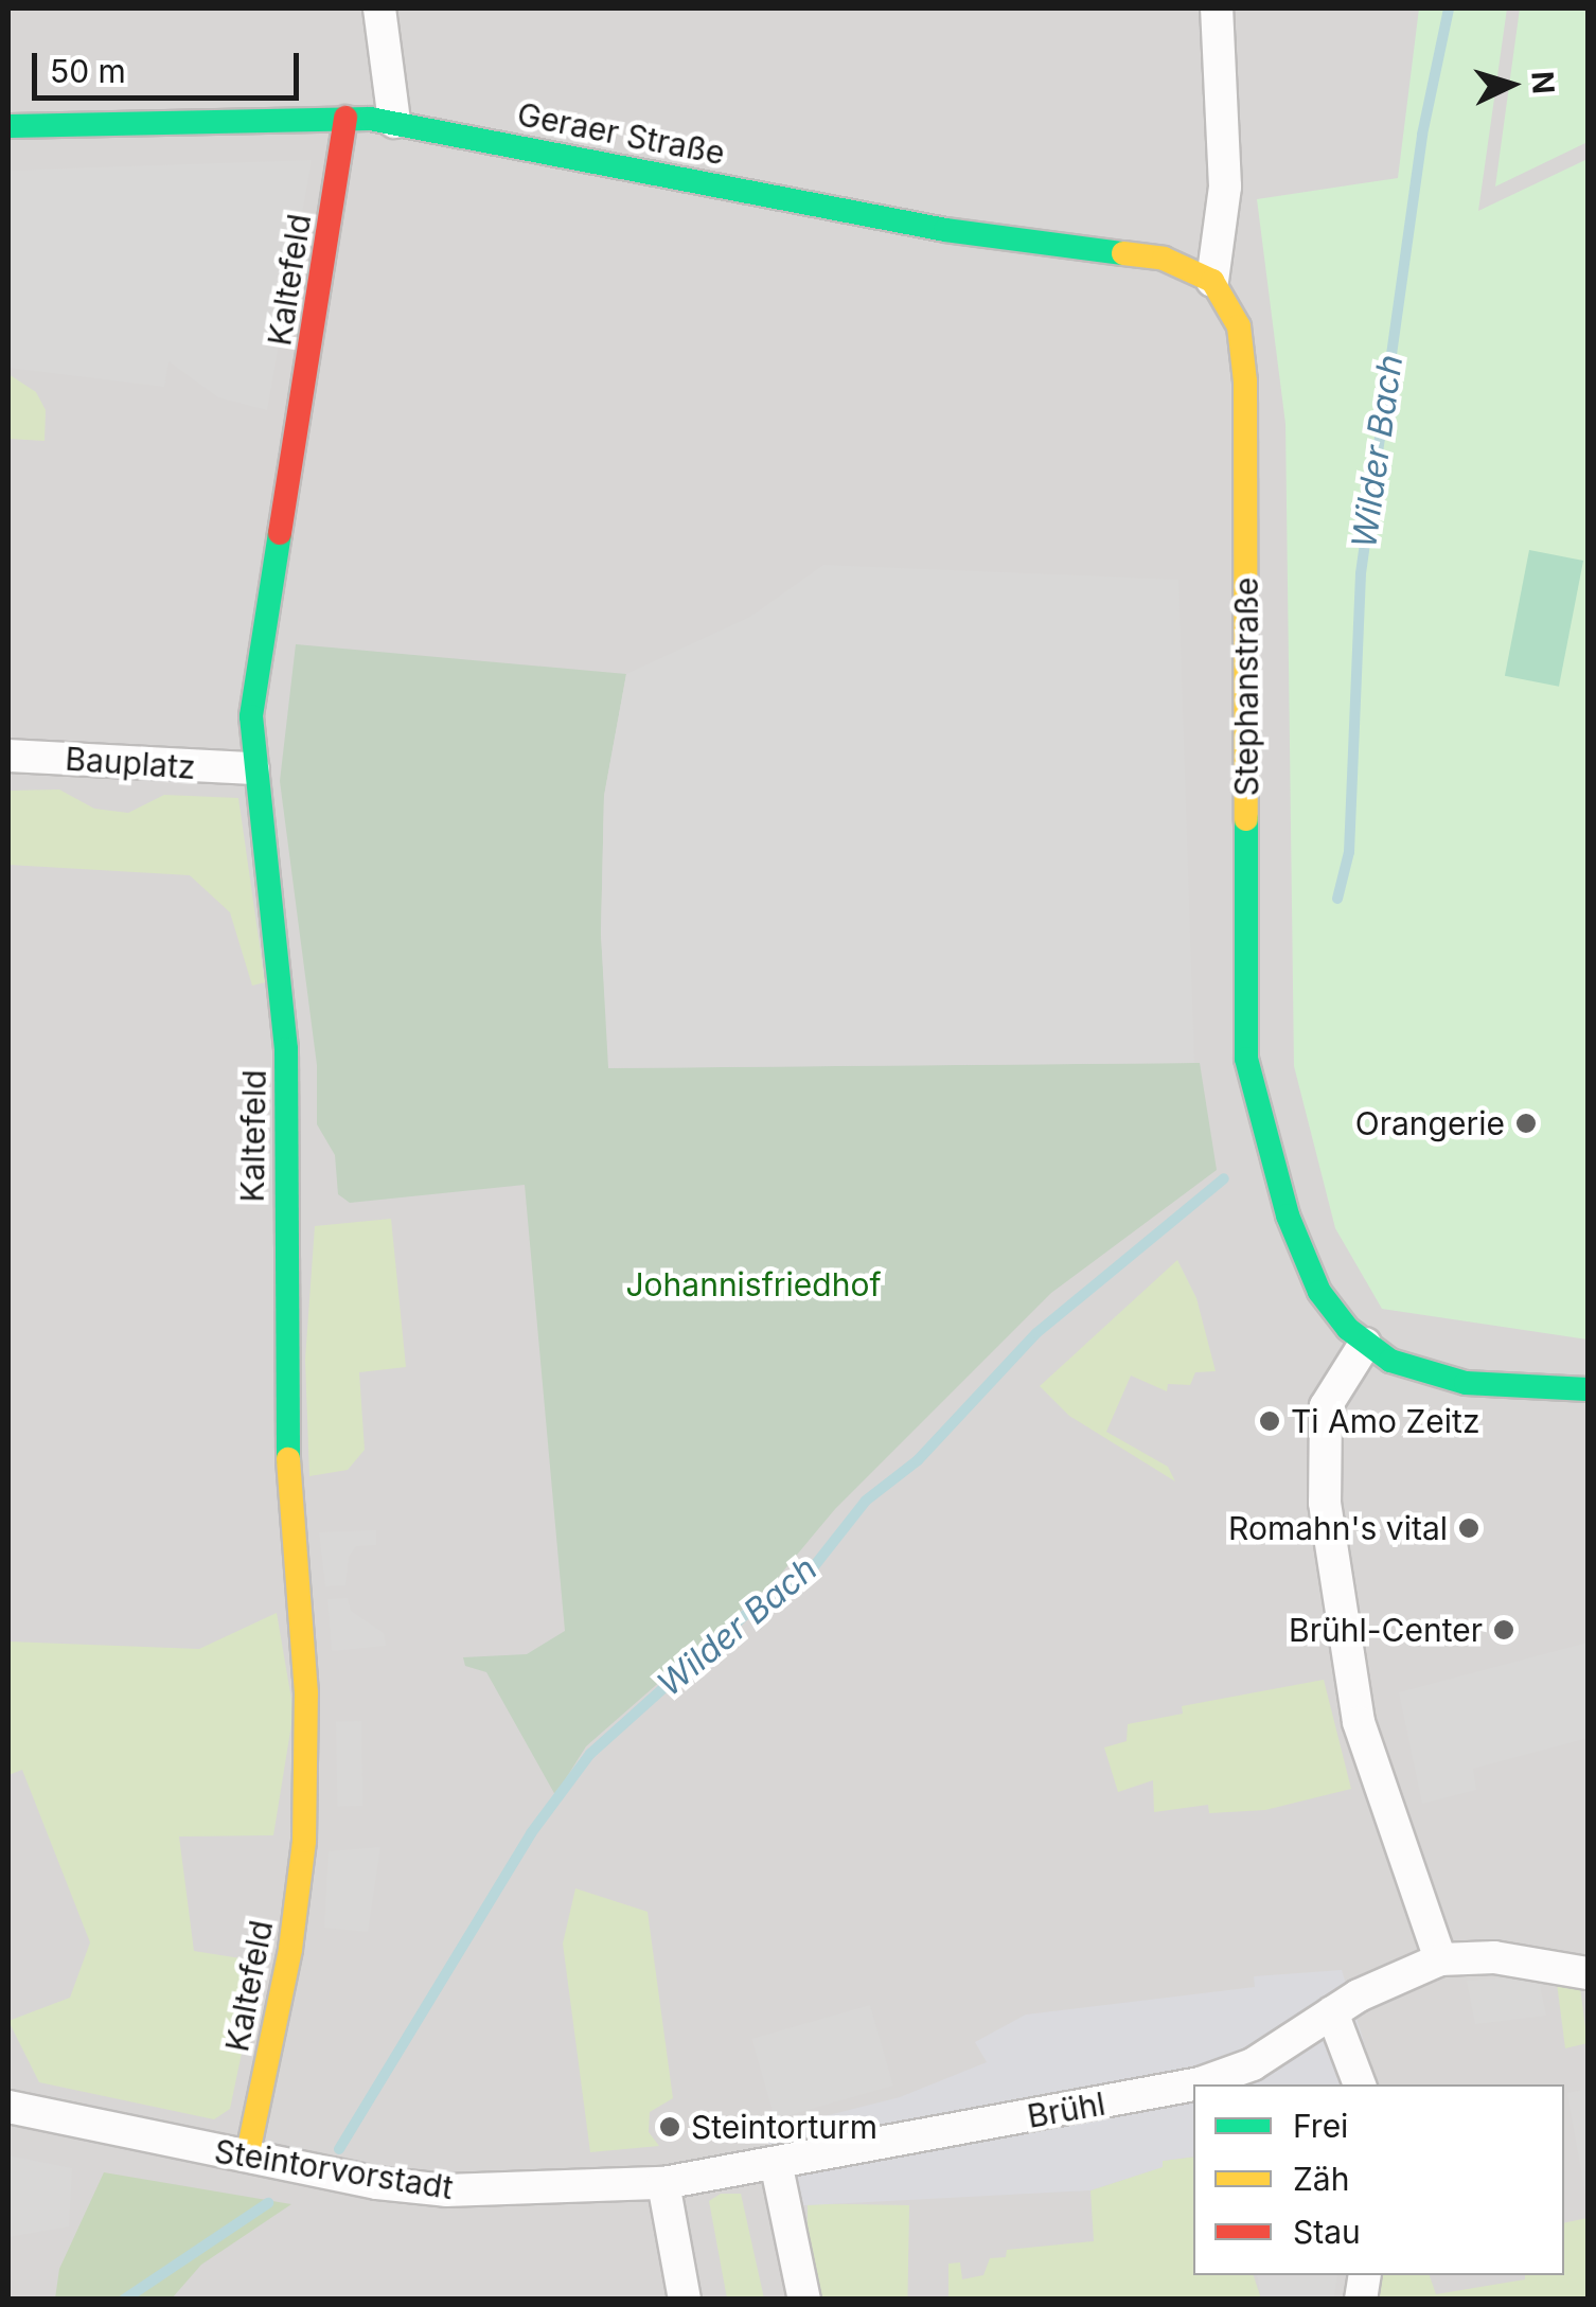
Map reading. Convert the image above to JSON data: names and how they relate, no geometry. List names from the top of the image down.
{
  "streets": {
    "street": [
      "Geraer Straße",
      "Kaltefeld",
      "Stephanstraße",
      "Bauplatz",
      "Brühl",
      "Steintorvorstadt"
    ]
  },
  "crossings": [
    ["Geraer Straße", "Kaltefeld"],
    ["Geraer Straße", "Stephanstraße"],
    ["Kaltefeld", "Bauplatz"],
    ["Kaltefeld", "Steintorvorstadt"],
    ["Brühl", "Steintorvorstadt"]
  ],
  "water": ["Wilder Bach"],
  "parks": ["Johannisfriedhof"],
  "places": [
    "Orangerie",
    "Ti Amo Zeitz",
    "Romahn's vital",
    "Brühl-Center",
    "Steintorturm"
  ],
  "legend": ["Frei", "Zäh", "Stau"],
  "scale_bar": "50 m",
  "north": "right"
}
